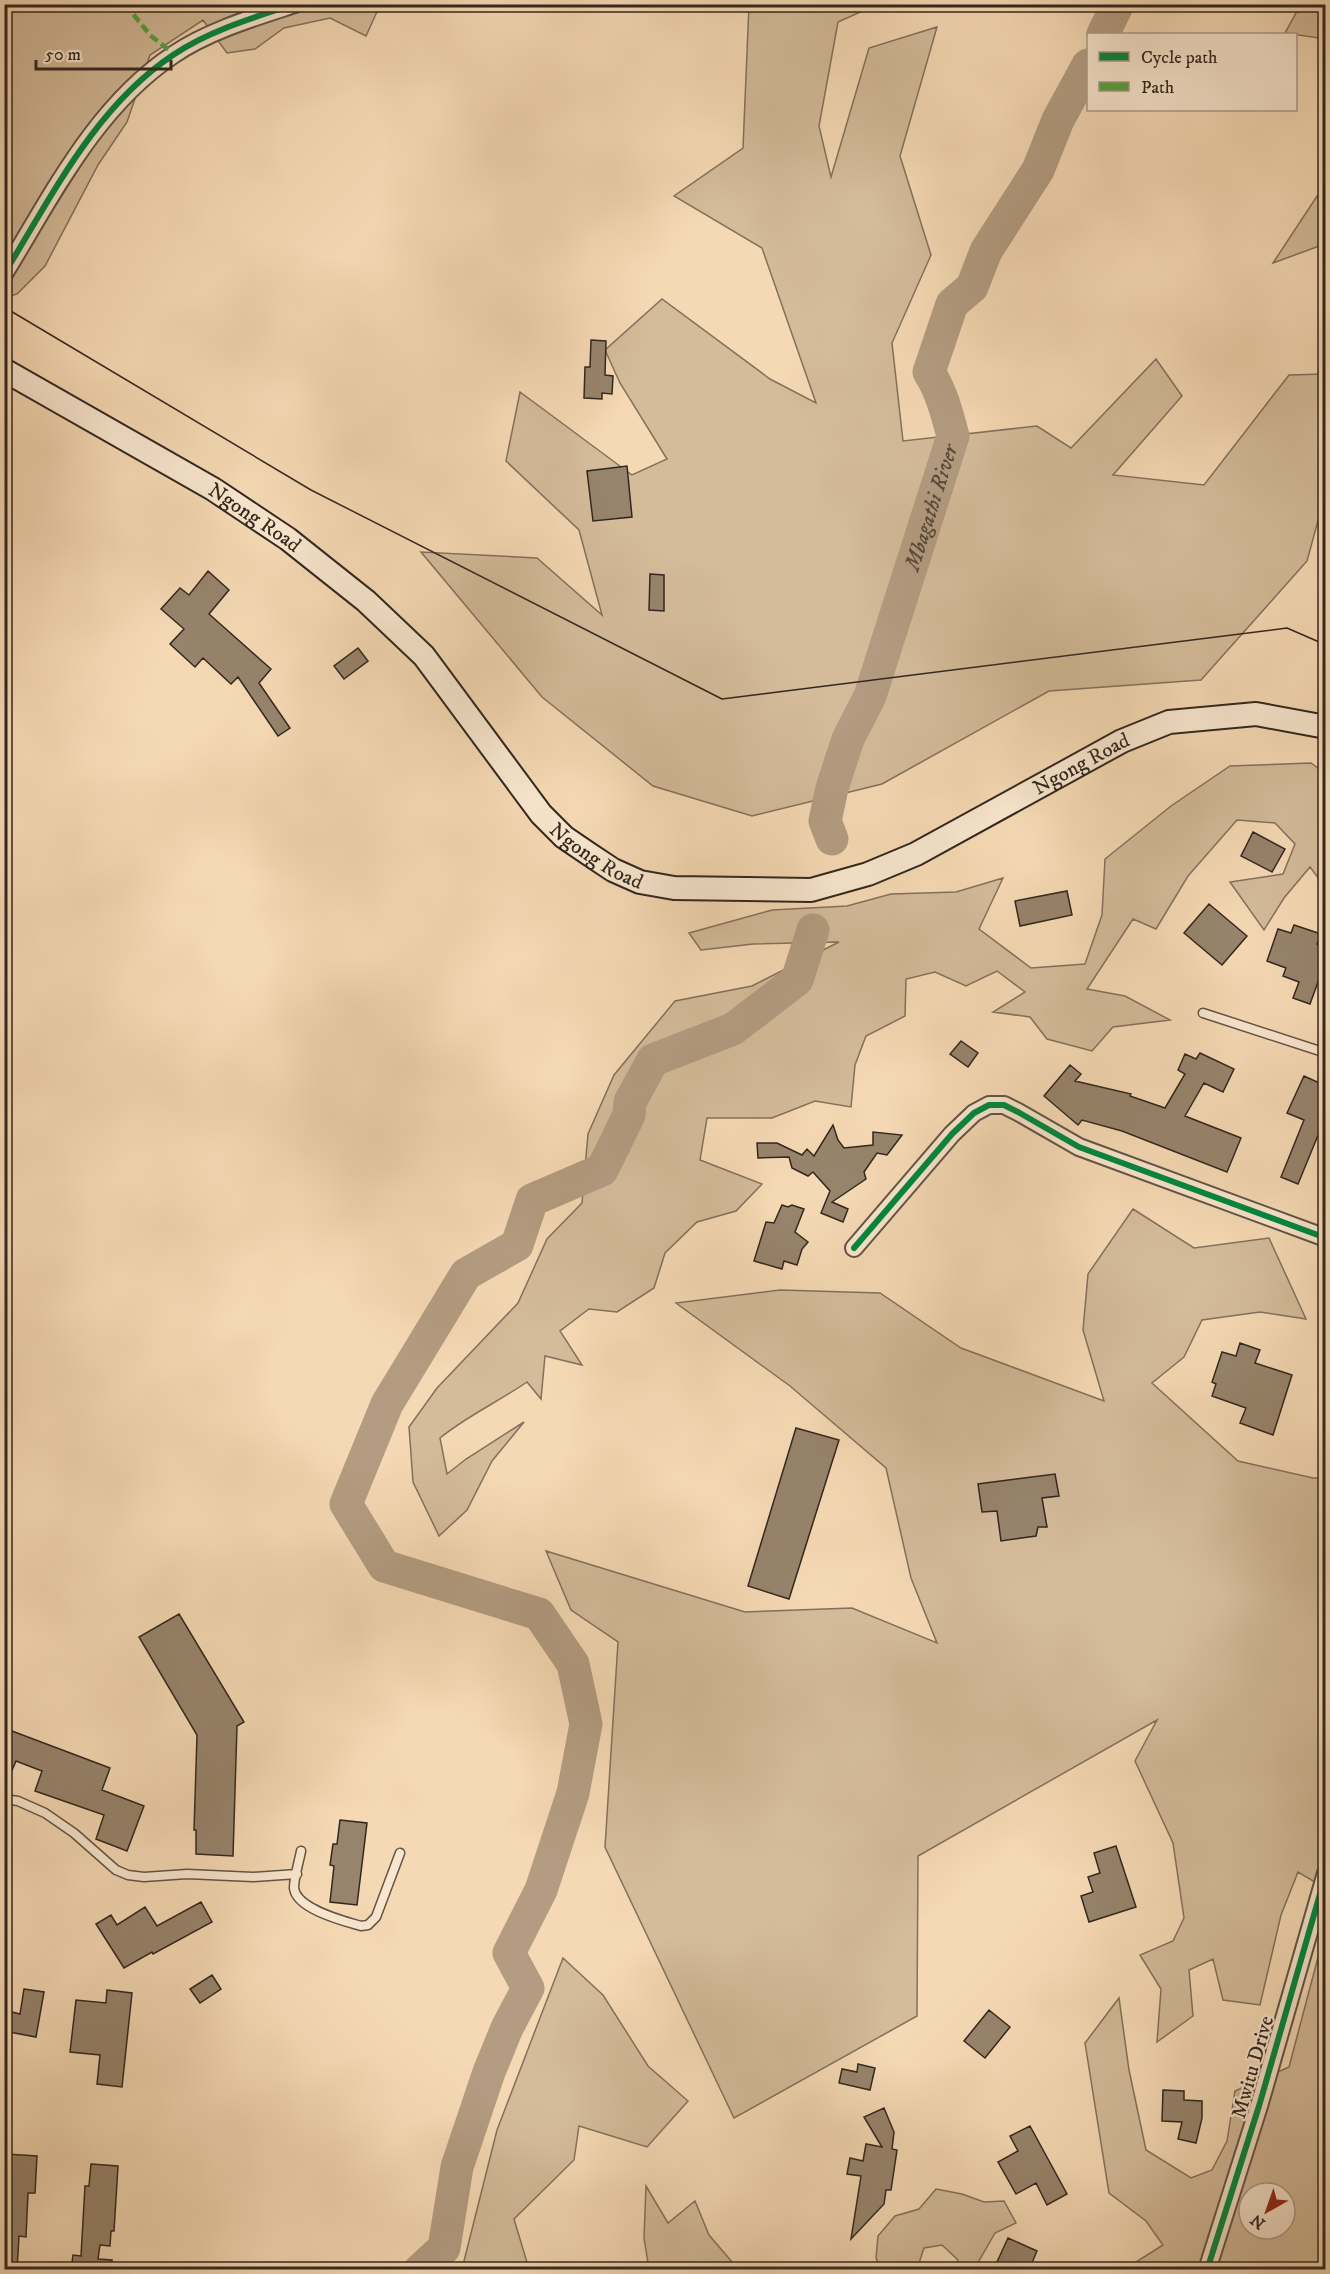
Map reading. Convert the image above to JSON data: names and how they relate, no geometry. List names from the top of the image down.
{
  "streets": {
    "main road": ["Ngong Road"],
    "street": ["Mwitu Drive"]
  },
  "water": ["Mbagathi River"],
  "legend": ["Cycle path", "Path"],
  "scale_bar": "50 m",
  "north": "bottom left"
}
